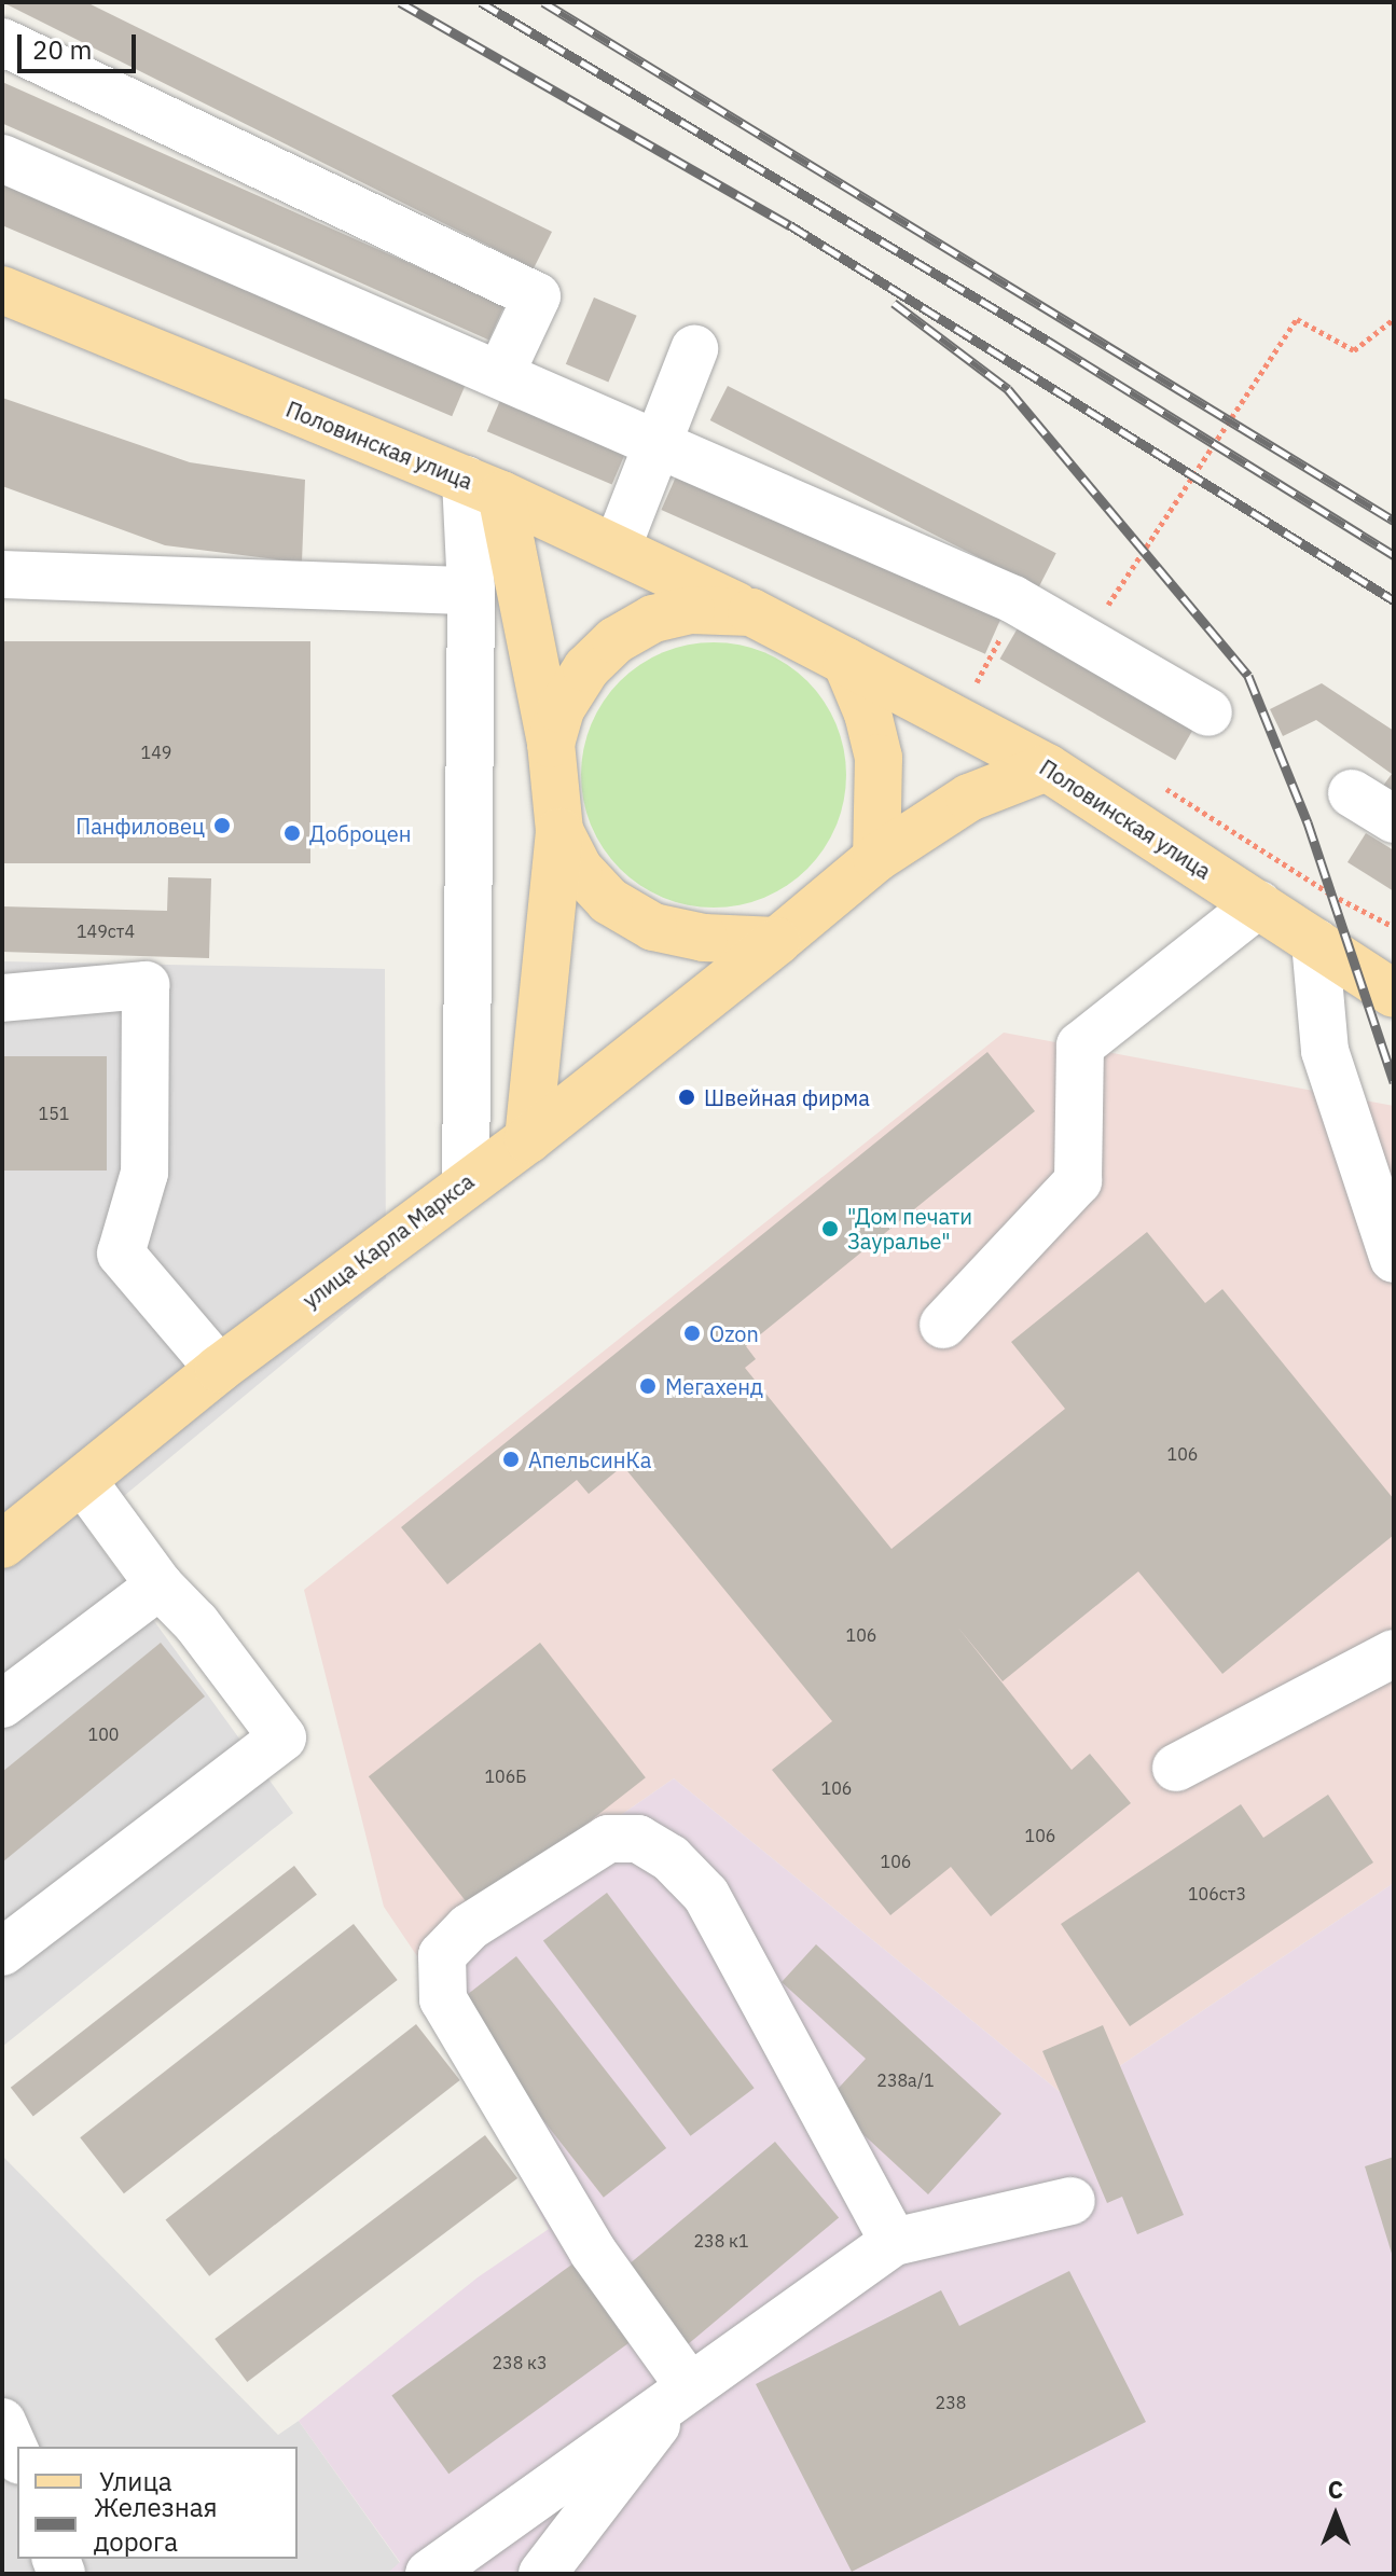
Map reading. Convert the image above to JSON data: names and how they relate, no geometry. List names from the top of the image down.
{
  "streets": {
    "main road": ["Половинская улица", "улица Карла Маркса"]
  },
  "crossings": [
    ["Половинская улица", "улица Карла Маркса"]
  ],
  "places": [
    "Панфиловец",
    "Доброцен",
    "Швейная фирма",
    "\"Дом печати Зауралье\"",
    "Ozon",
    "Мегахенд",
    "АпельсинКа"
  ],
  "house_numbers": [
    "149",
    "149ст4",
    "151",
    "106",
    "106",
    "100",
    "106Б",
    "106",
    "106",
    "106",
    "106ст3",
    "238а/1",
    "238 к1",
    "238 к3",
    "238"
  ],
  "legend": ["Улица", "Железная дорога"],
  "scale_bar": "20 m",
  "north": "top"
}
